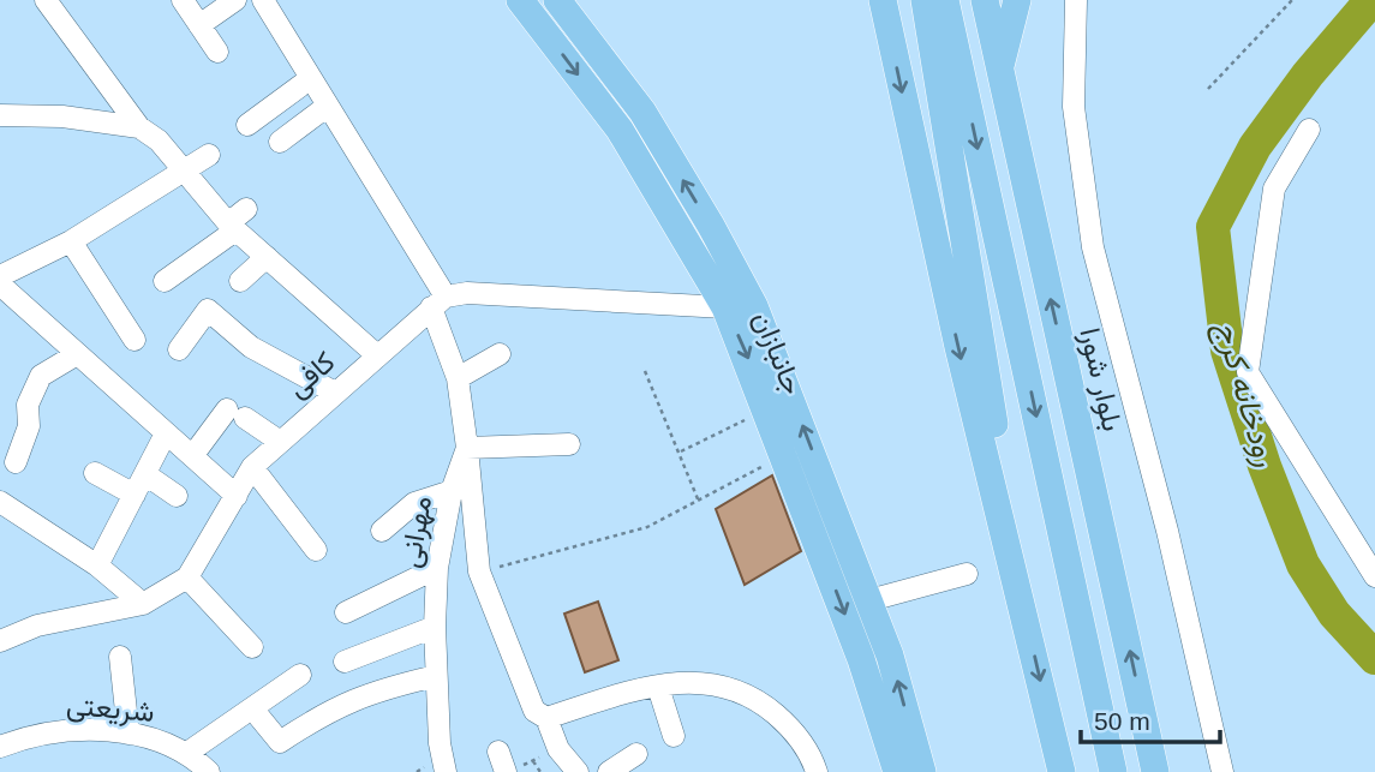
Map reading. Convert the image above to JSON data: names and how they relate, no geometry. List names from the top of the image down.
{
  "streets": {
    "main road": ["جانبازان", "بلوار شورا"],
    "street": ["کافی", "مهرانی", "شریعتی"]
  },
  "crossings": [
    ["کافی", "مهرانی"]
  ],
  "water": ["رودخانه کرج"],
  "scale_bar": "50 m"
}
